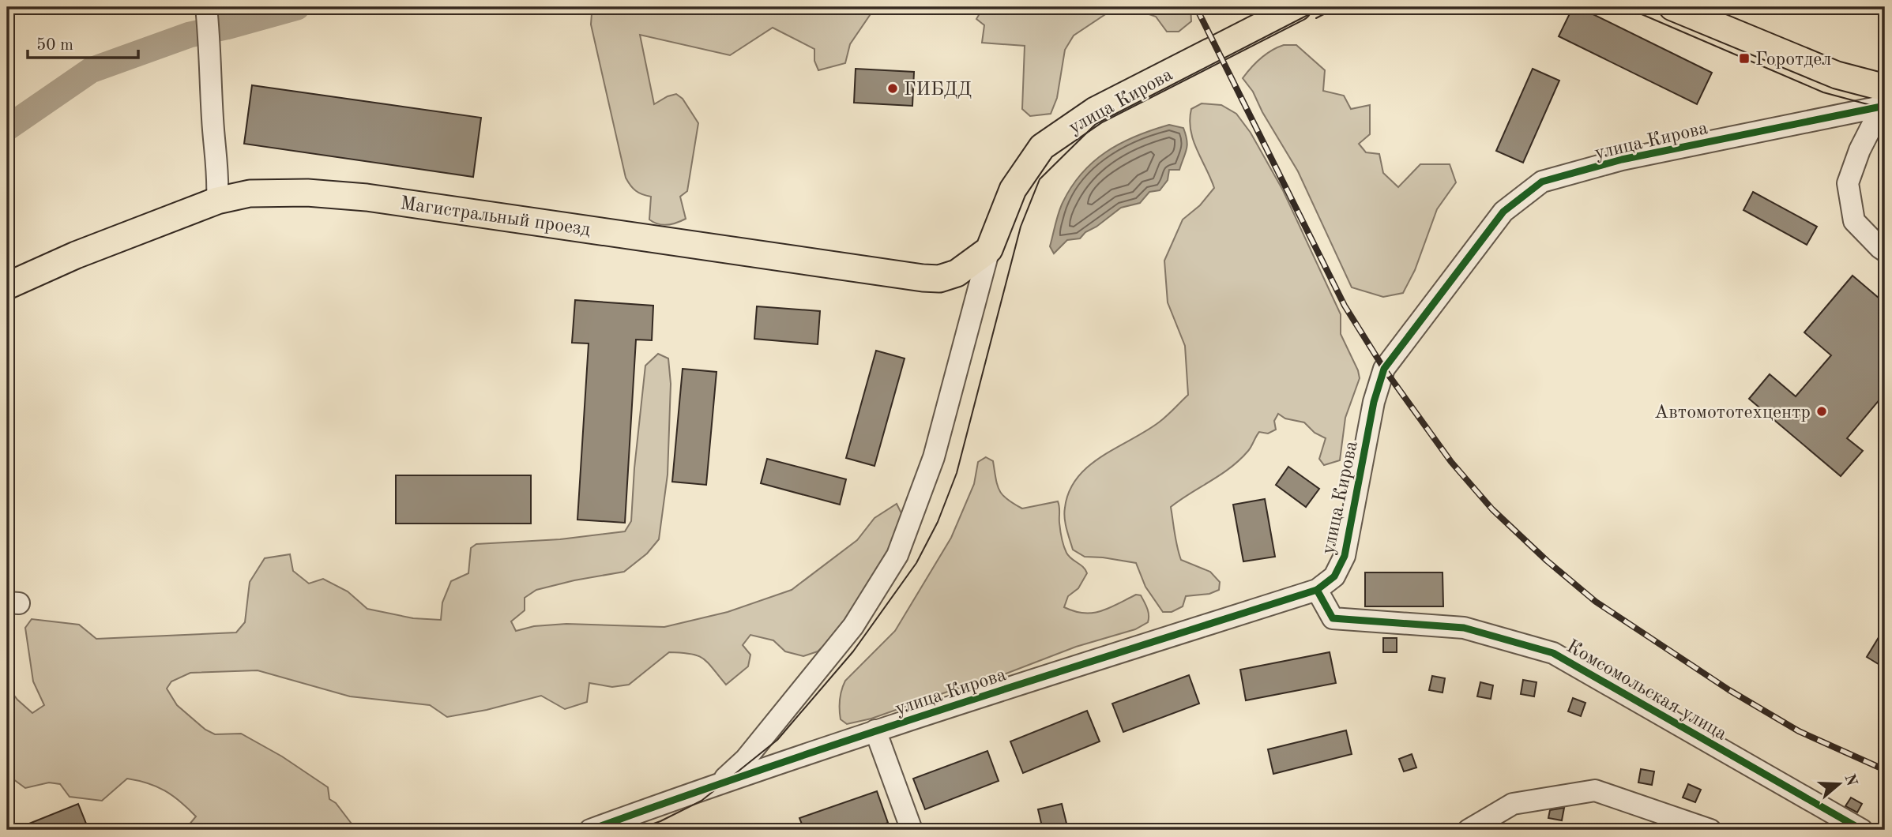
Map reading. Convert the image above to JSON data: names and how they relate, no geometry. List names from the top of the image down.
{
  "streets": {
    "main road": ["улица Кирова", "Магистральный проезд"],
    "street": ["Комсомольская улица"]
  },
  "crossings": [
    ["улица Кирова", "Магистральный проезд"],
    ["улица Кирова", "Комсомольская улица"]
  ],
  "places": {
    "transit": ["Горотдел"],
    "other": ["ГИБДД", "Автомототехцентр"]
  },
  "scale_bar": "50 m",
  "north": "right"
}
